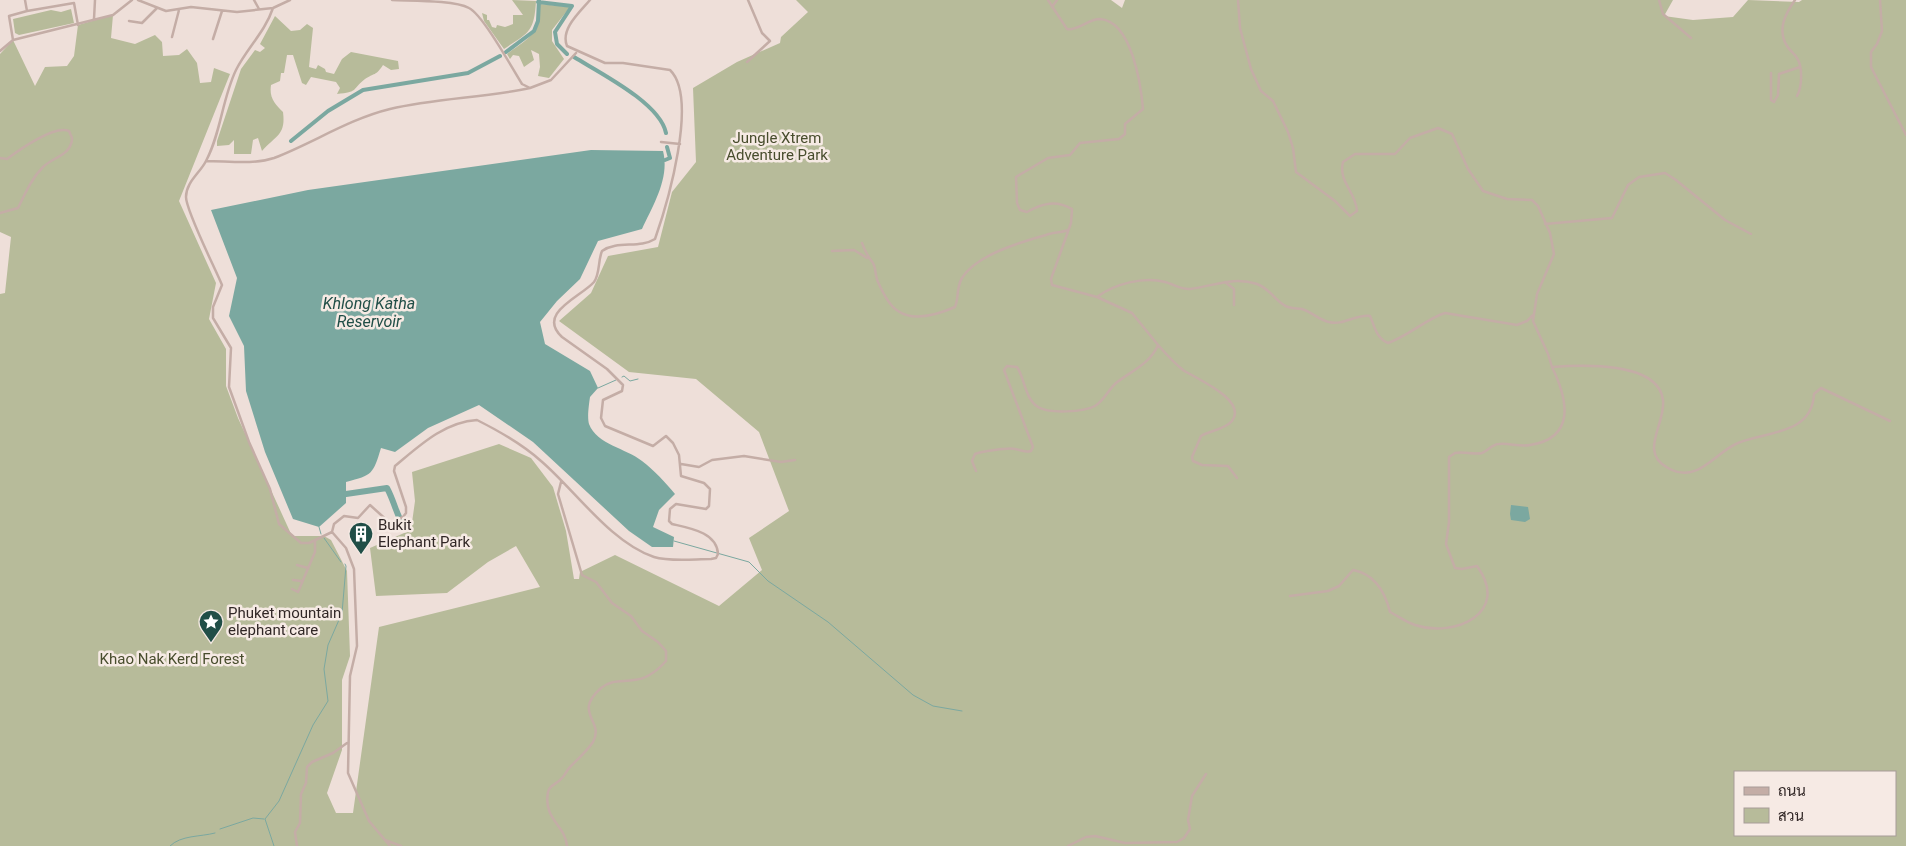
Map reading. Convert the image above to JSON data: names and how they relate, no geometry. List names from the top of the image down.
{
  "water": ["Khlong Katha Reservoir"],
  "parks": ["Jungle Xtrem Adventure Park", "Khao Nak Kerd Forest"],
  "places": {
    "building": ["Bukit Elephant Park"],
    "place": ["Phuket mountain elephant care"]
  },
  "legend": ["ถนน", "สวน"]
}
